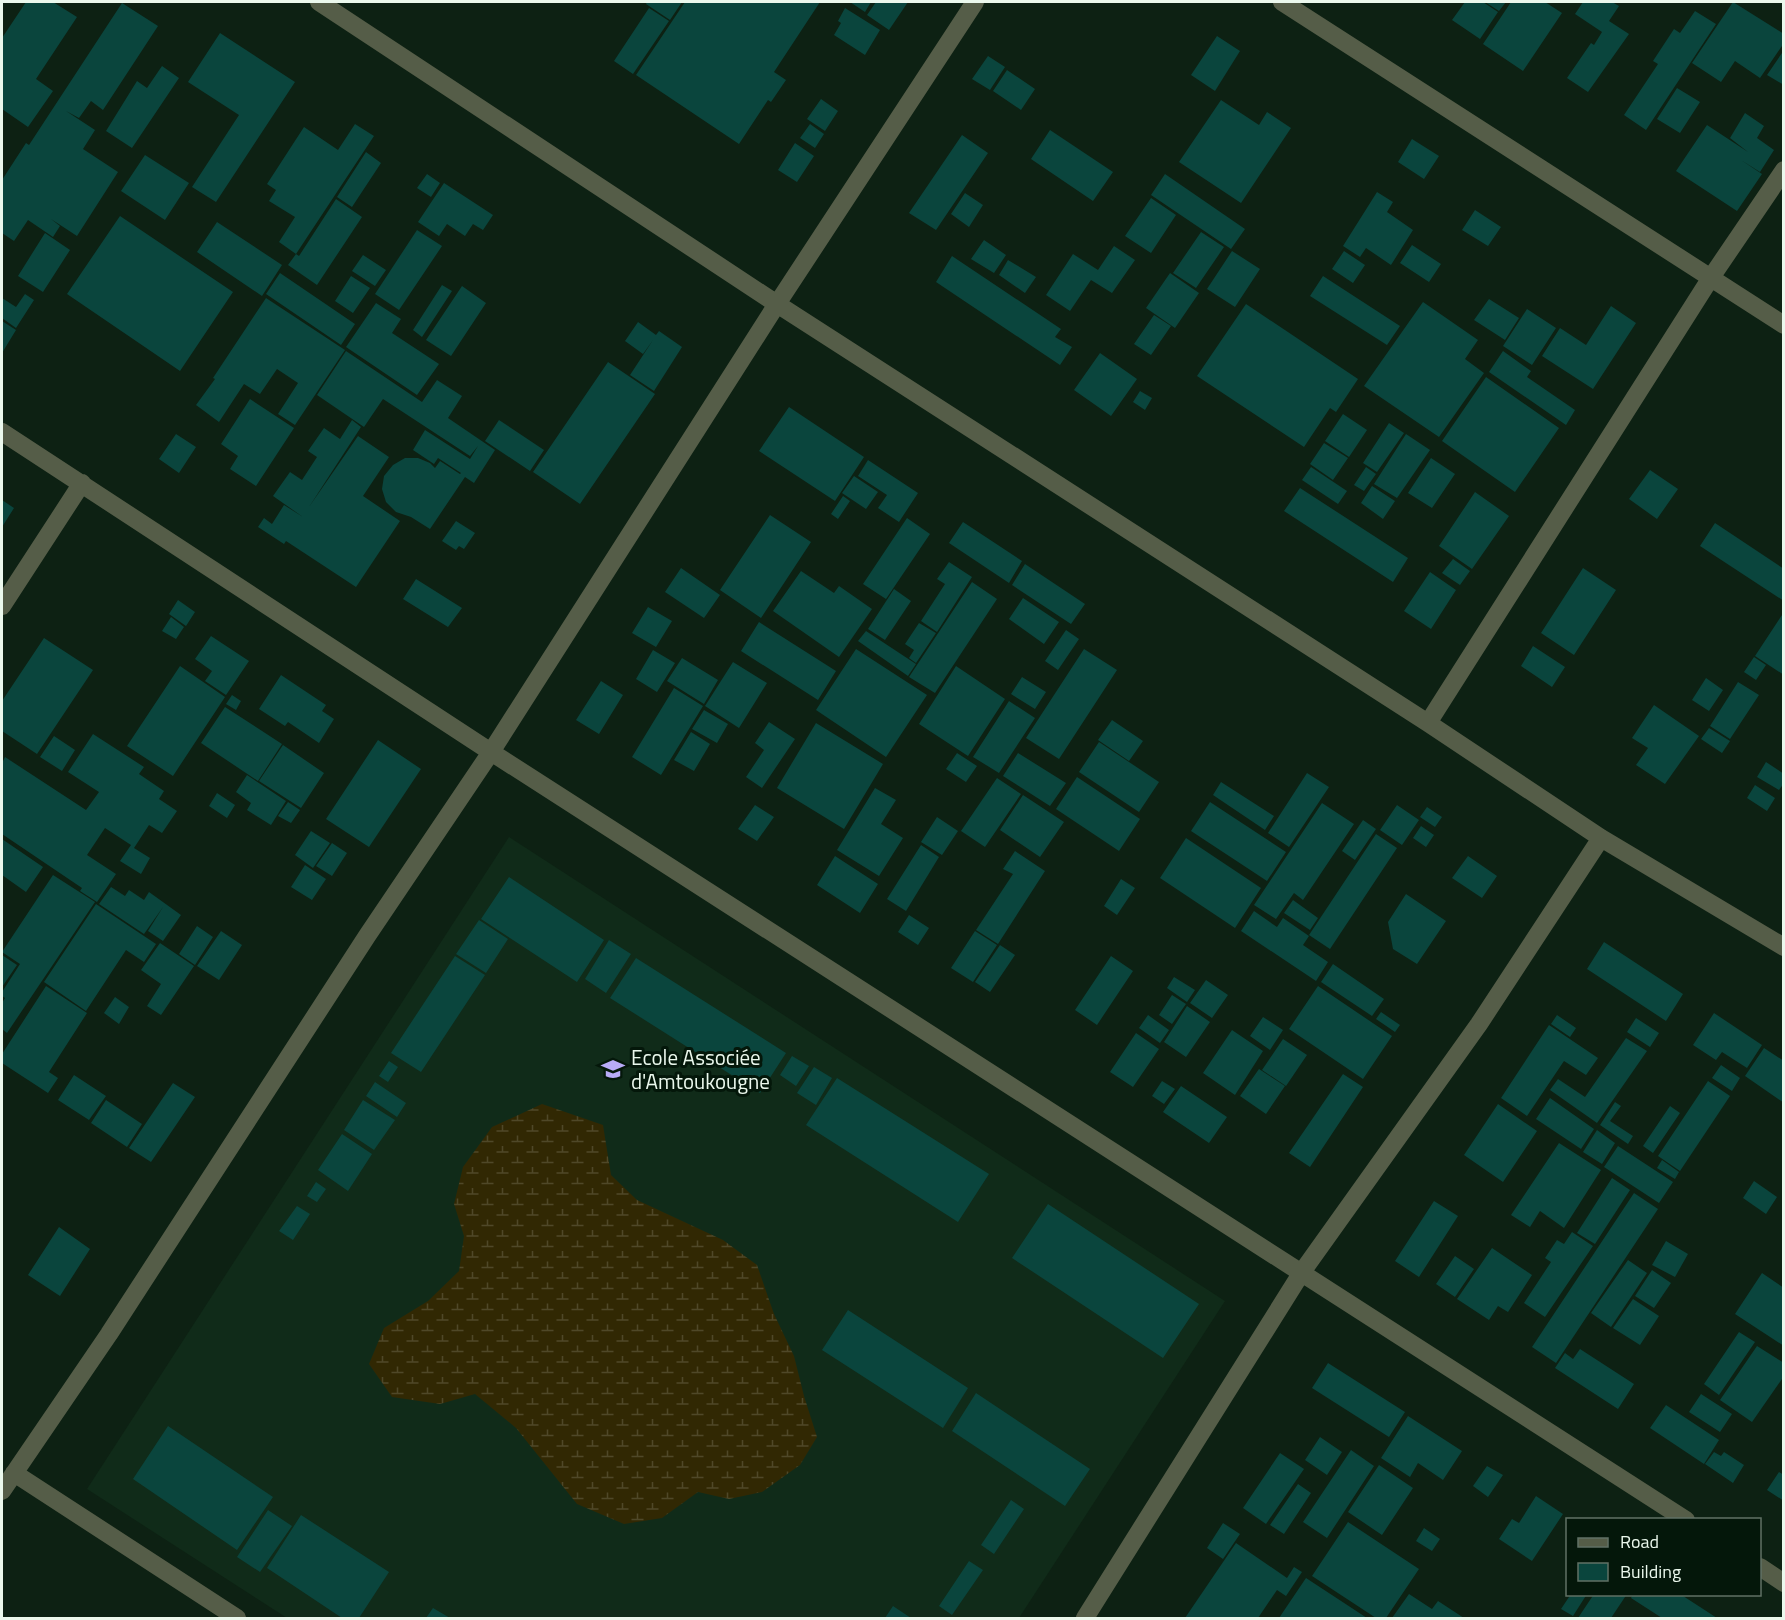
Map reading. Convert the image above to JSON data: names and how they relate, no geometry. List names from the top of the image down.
{
  "places": {
    "school or university": ["Ecole Associée d'Amtoukougne"]
  },
  "legend": ["Road", "Building"]
}
